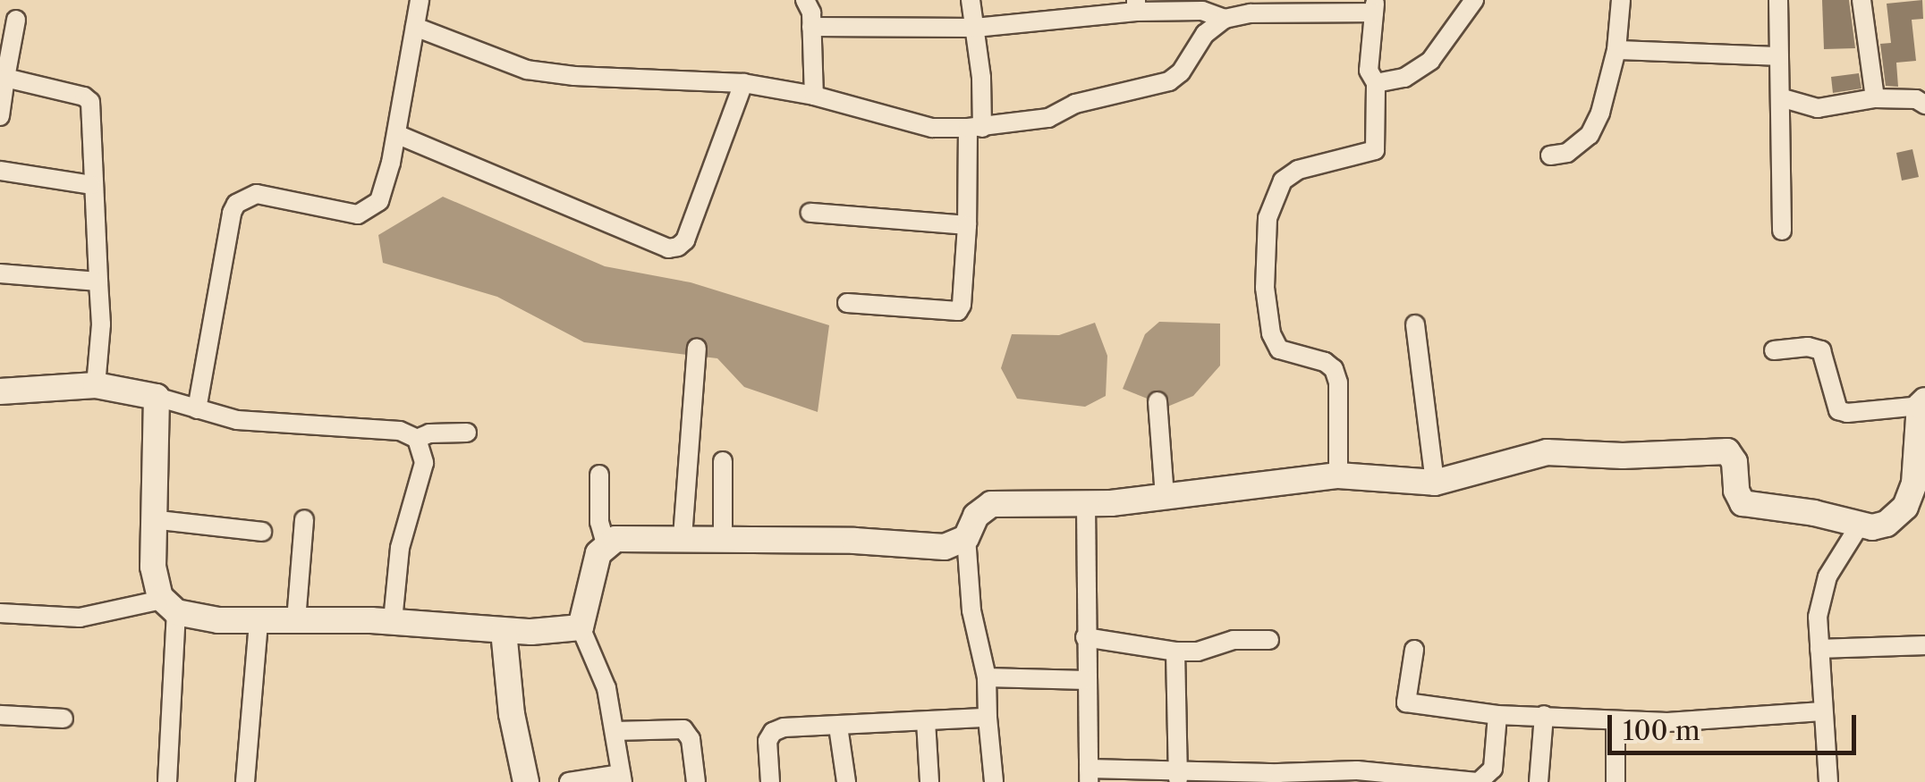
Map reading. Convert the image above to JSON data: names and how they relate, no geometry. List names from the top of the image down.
{
  "scale_bar": "100 m"
}
